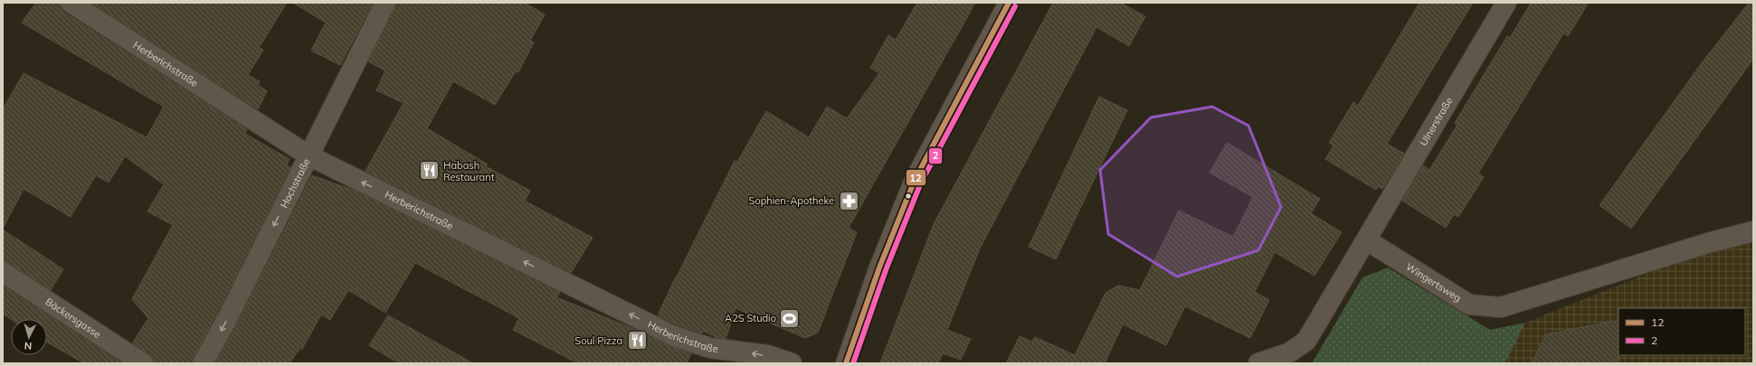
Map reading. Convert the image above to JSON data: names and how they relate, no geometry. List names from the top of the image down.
{
  "streets": {
    "street": [
      "Herberichstraße",
      "Ulnerstraße",
      "Hochstraße",
      "Wingertsweg",
      "Bäckersgasse"
    ]
  },
  "crossings": [
    ["Herberichstraße", "Hochstraße"],
    ["Ulnerstraße", "Wingertsweg"]
  ],
  "one_way": ["Herberichstraße", "Hochstraße"],
  "places": {
    "restaurant": ["Habash Restaurant", "Soul Pizza"],
    "pharmacy": ["Sophien-Apotheke"],
    "sports": ["A2S Studio"]
  },
  "lines": ["transit line 12", "transit line 2"],
  "legend": ["12", "2"],
  "north": "bottom"
}
